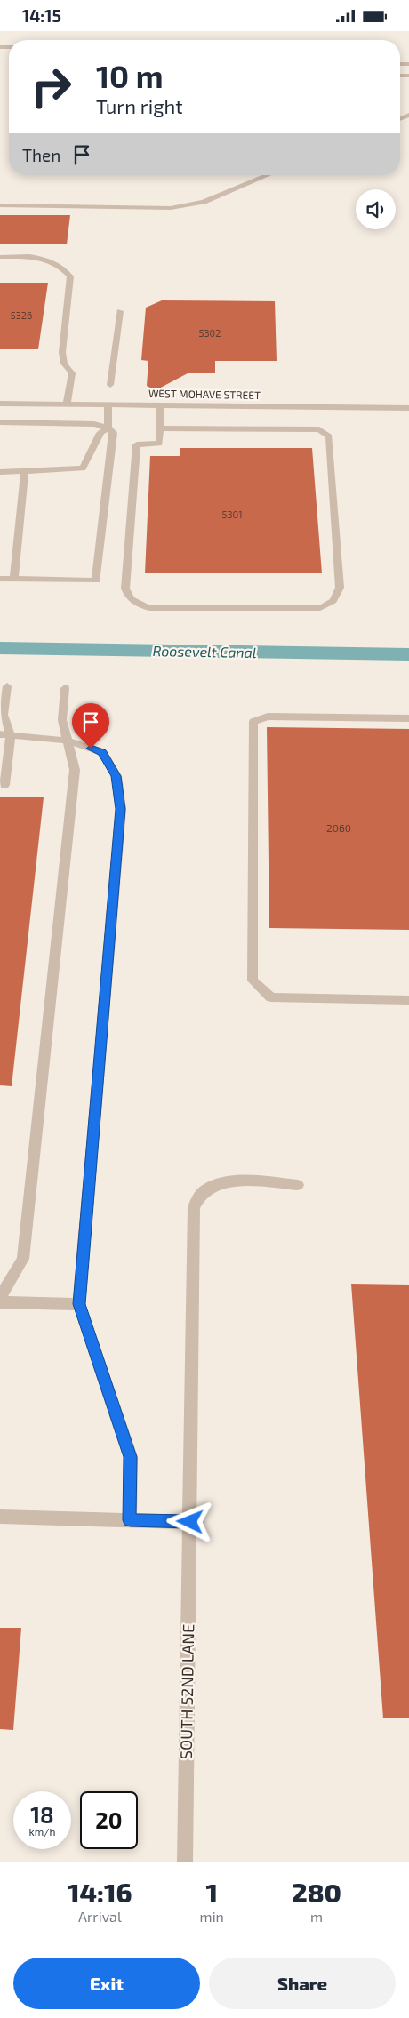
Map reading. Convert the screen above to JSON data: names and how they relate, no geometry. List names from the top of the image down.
{
  "streets": {
    "street": ["WEST MOHAVE STREET", "SOUTH 52ND LANE"]
  },
  "water": ["Roosevelt Canal"],
  "house_numbers": [
    "5326",
    "5302",
    "5301",
    "2060"
  ],
  "page": {
    "status": "14:15",
    "turn": ["10 m", "Turn right"],
    "then": "Then",
    "speed": "18 km/h",
    "limit": "20",
    "eta": [
      "14:16",
      "Arrival",
      "1",
      "min",
      "280",
      "m"
    ],
    "buttons": ["Exit", "Share"]
  }
}
